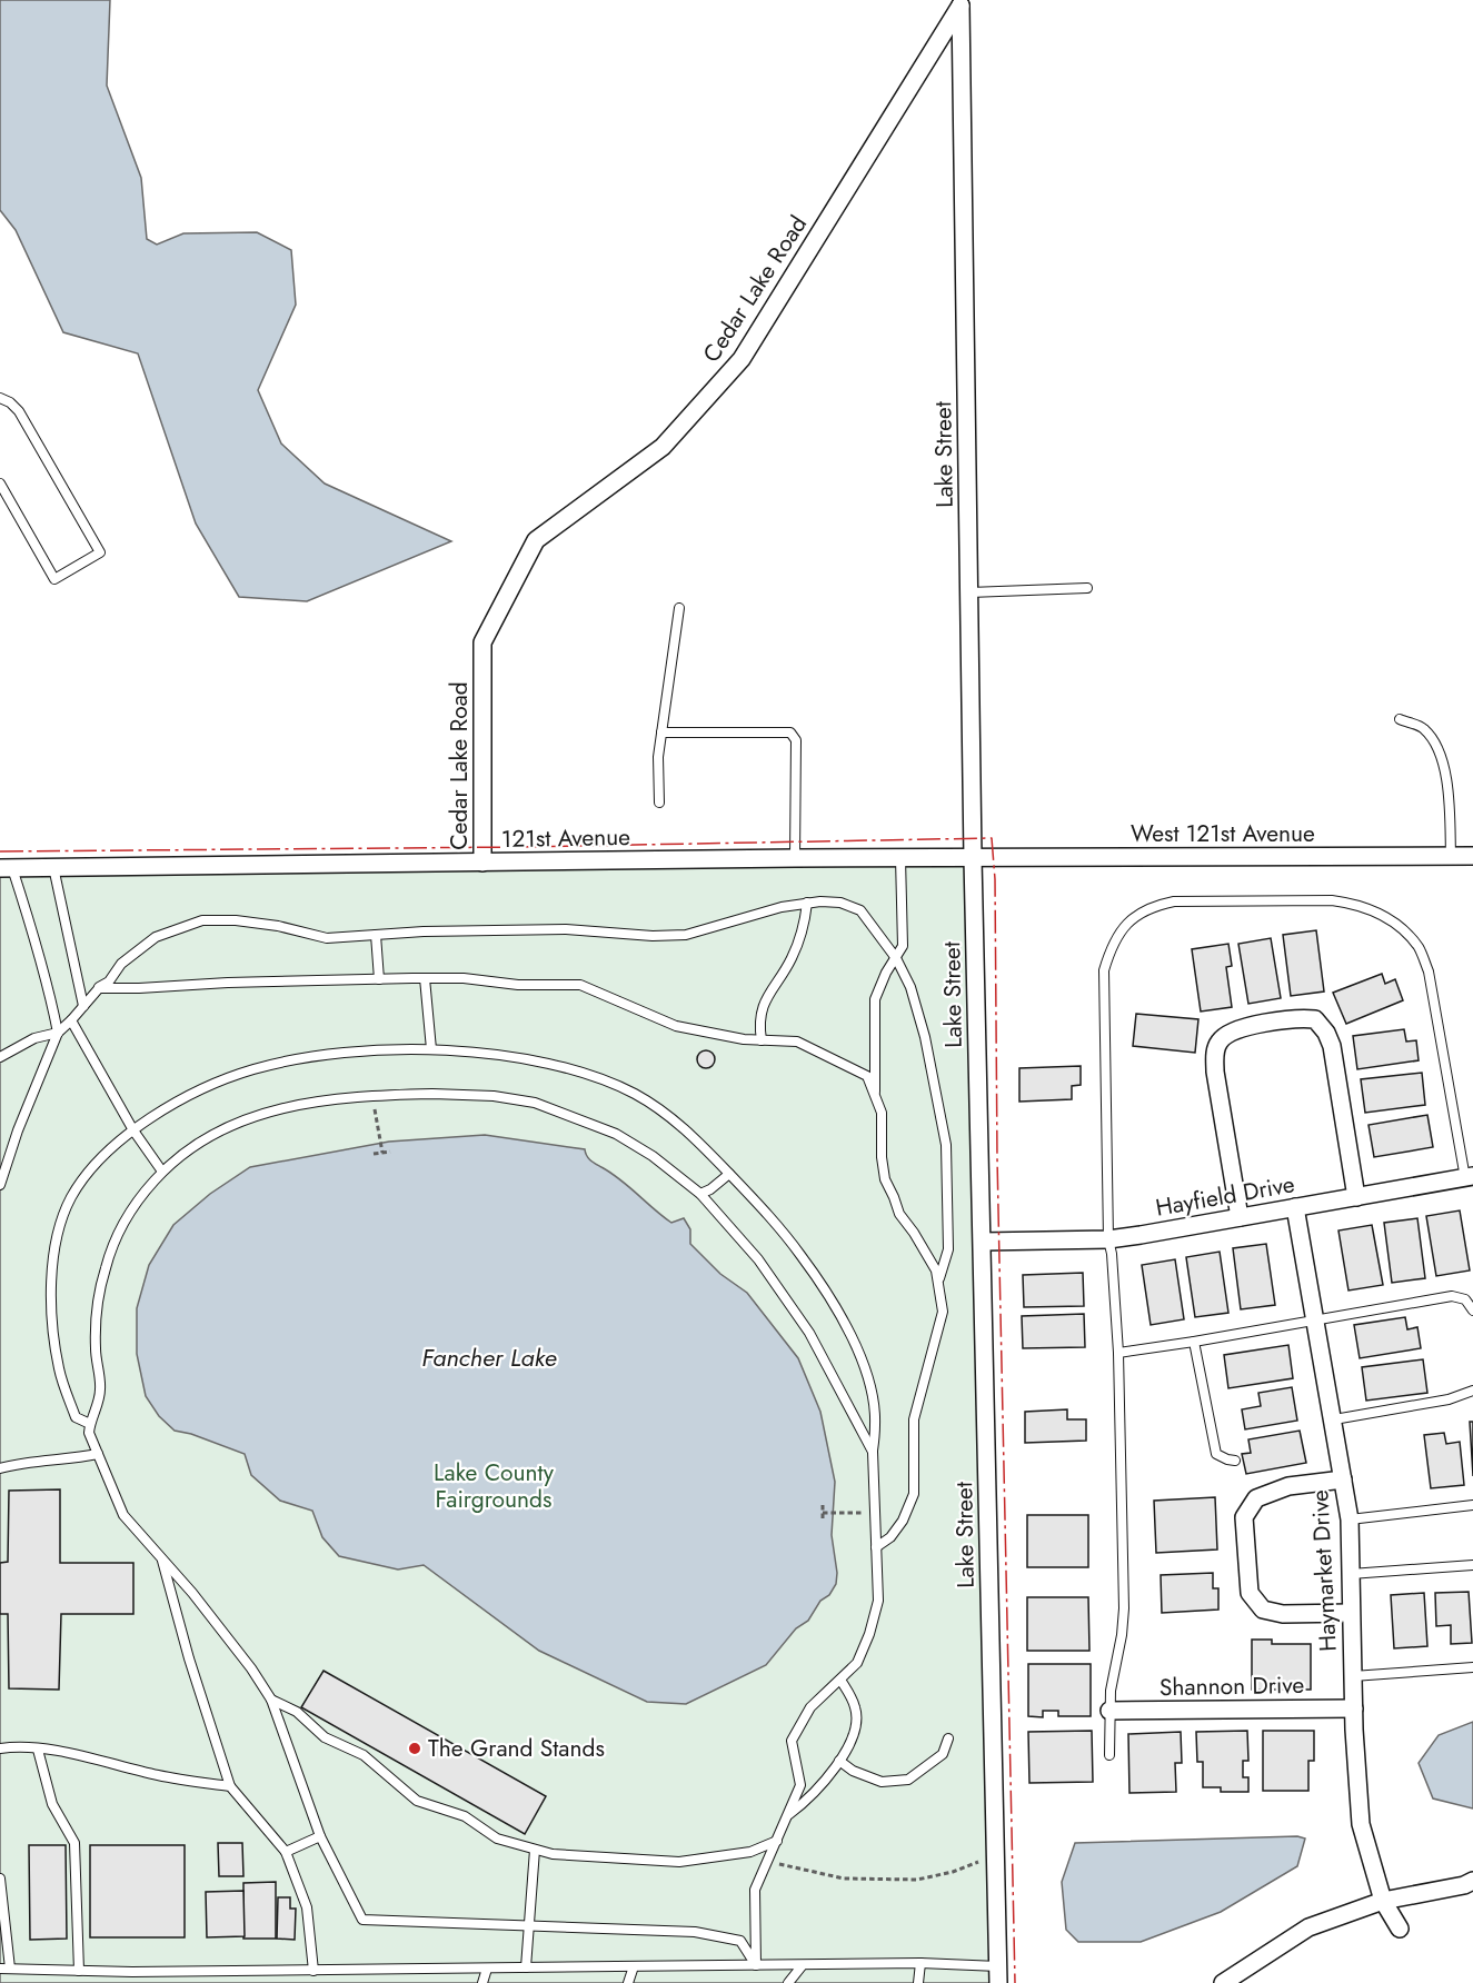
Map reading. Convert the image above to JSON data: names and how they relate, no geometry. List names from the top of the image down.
{
  "streets": {
    "street": [
      "Cedar Lake Road",
      "Lake Street",
      "West 121st Avenue",
      "121st Avenue",
      "Hayfield Drive",
      "Haymarket Drive",
      "Shannon Drive"
    ]
  },
  "crossings": [
    ["Cedar Lake Road", "Lake Street"],
    ["Cedar Lake Road", "121st Avenue"],
    ["Lake Street", "West 121st Avenue"],
    ["Lake Street", "121st Avenue"],
    ["Lake Street", "Hayfield Drive"],
    ["West 121st Avenue", "121st Avenue"],
    ["Hayfield Drive", "Haymarket Drive"],
    ["Haymarket Drive", "Shannon Drive"]
  ],
  "water": ["Fancher Lake"],
  "parks": ["Lake County Fairgrounds"],
  "places": ["The Grand Stands"]
}
